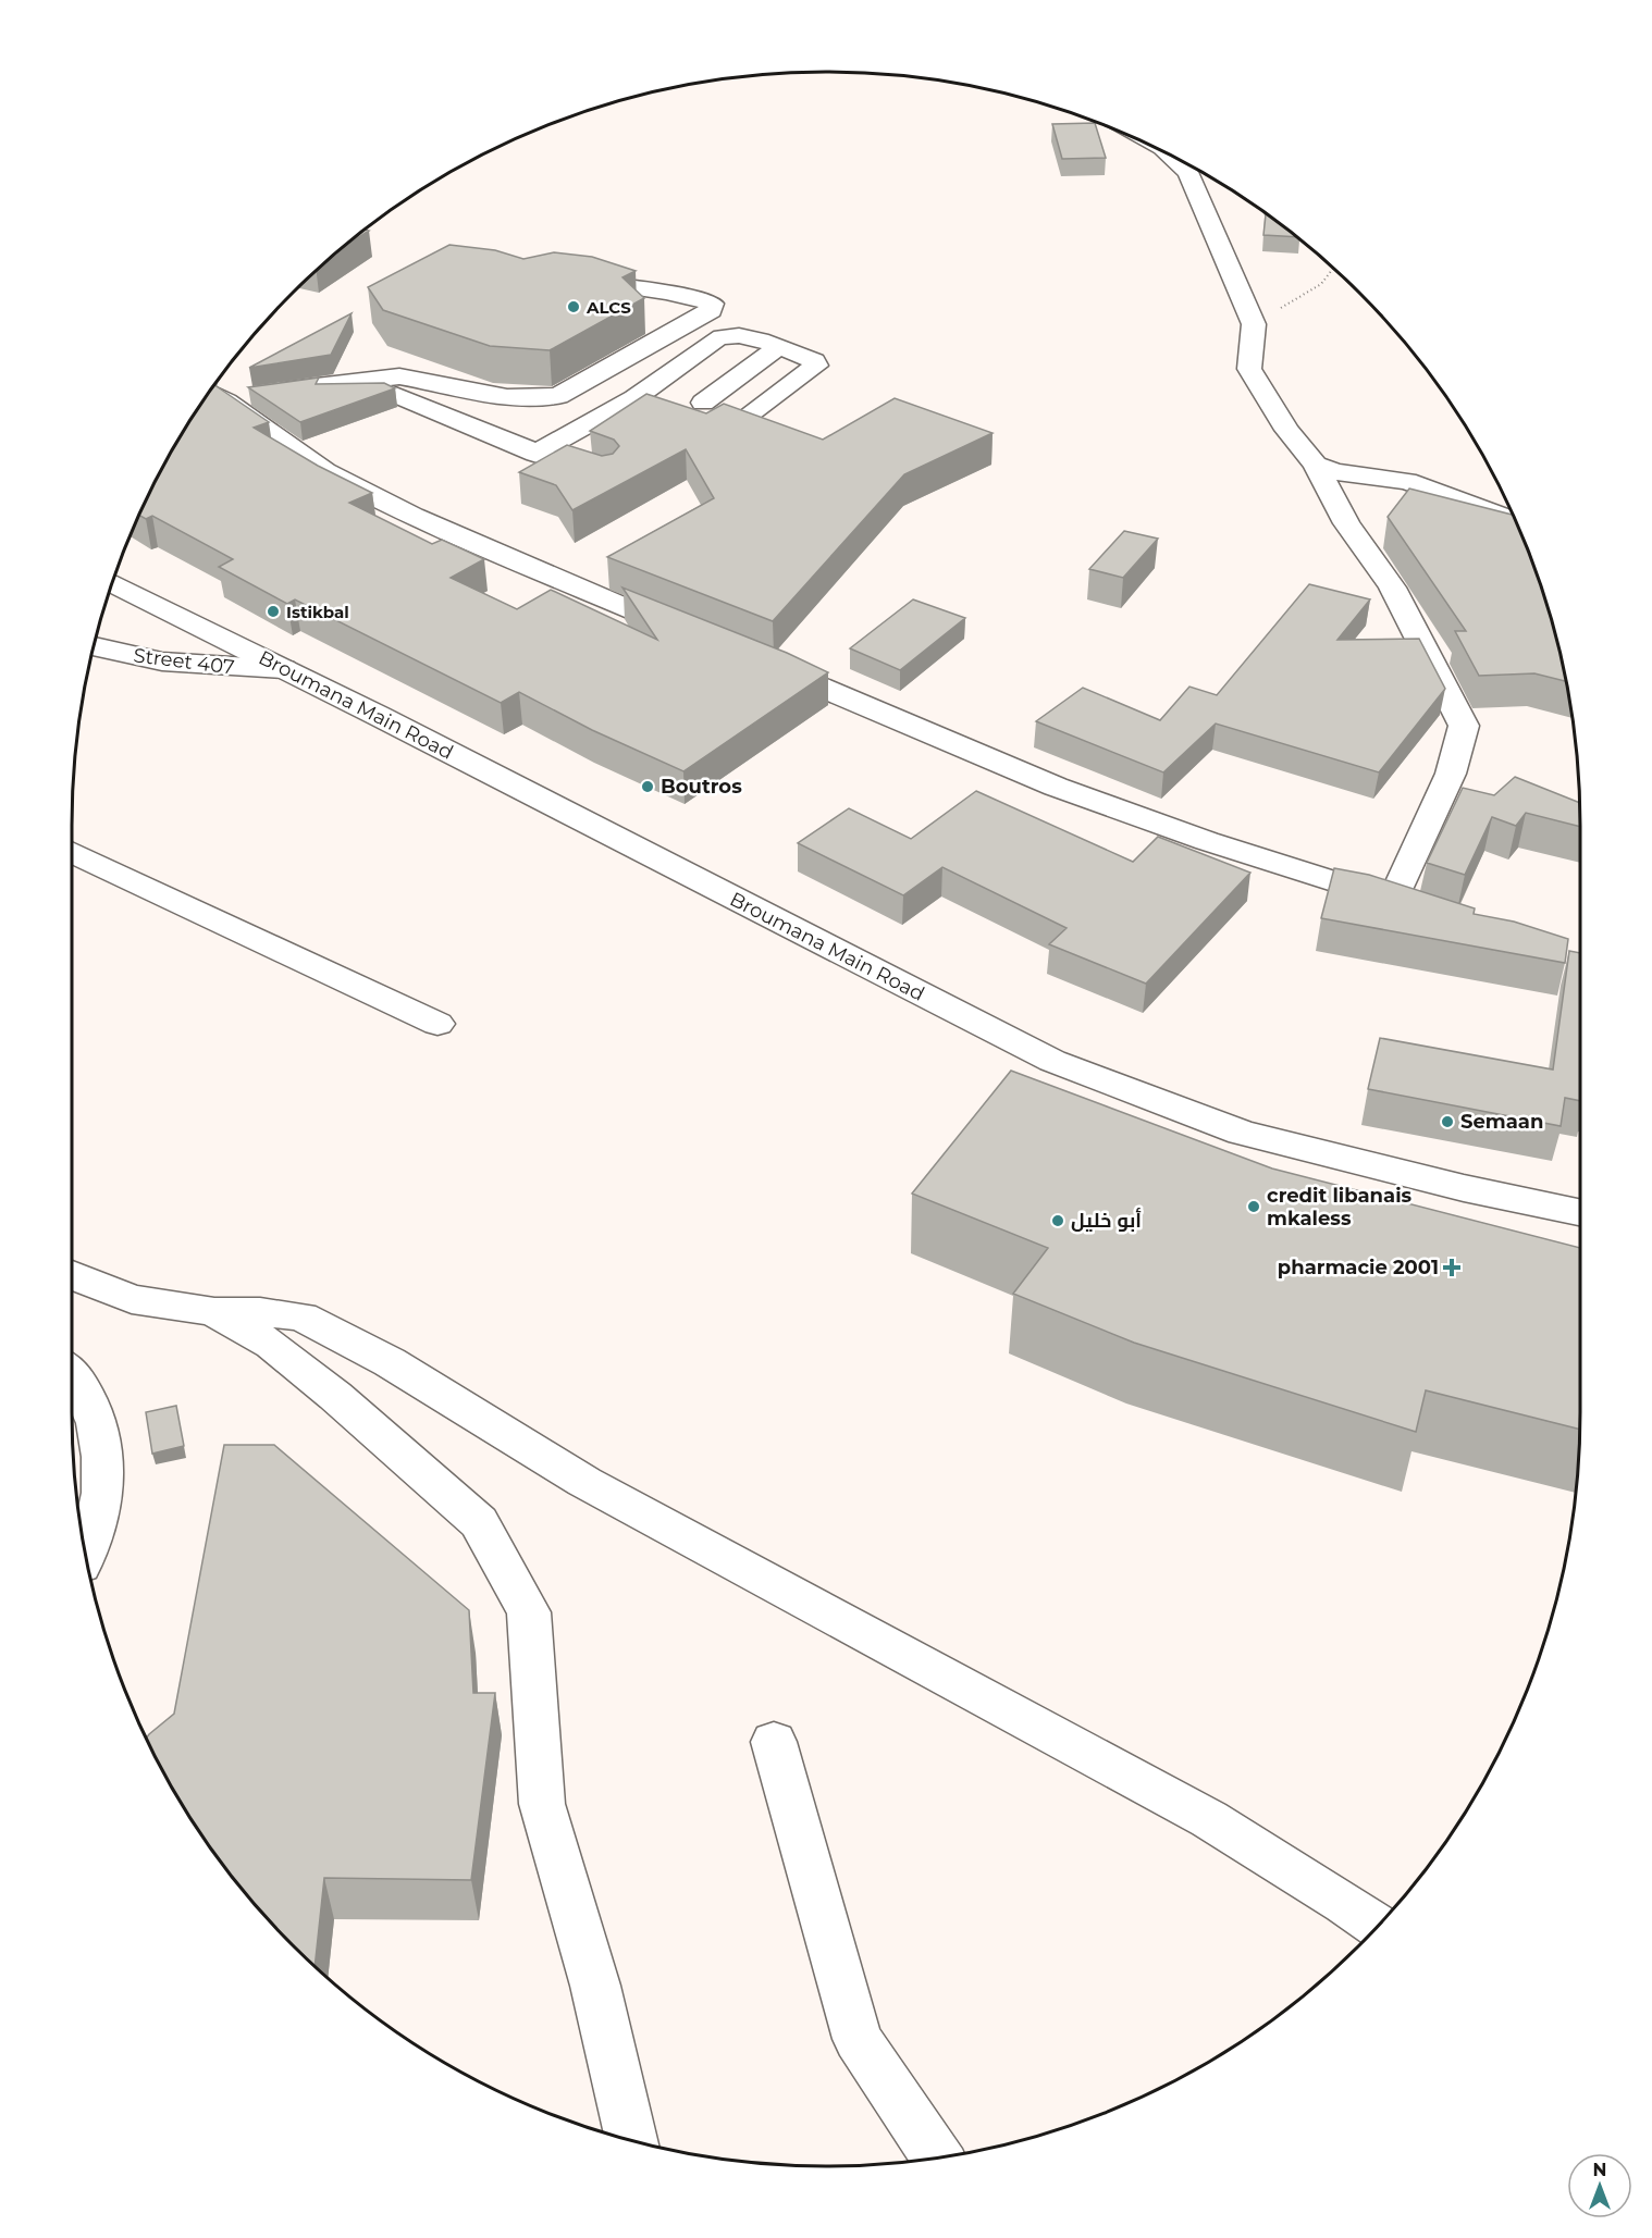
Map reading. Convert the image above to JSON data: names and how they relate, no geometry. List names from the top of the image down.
{
  "streets": {
    "street": ["Street 407", "Broumana Main Road"]
  },
  "crossings": [
    ["Street 407", "Broumana Main Road"]
  ],
  "places": {
    "other": [
      "ALCS",
      "Istikbal",
      "Boutros",
      "Semaan",
      "credit libanais mkaless",
      "أبو خليل"
    ],
    "health": ["pharmacie 2001"]
  },
  "north": "top"
}
